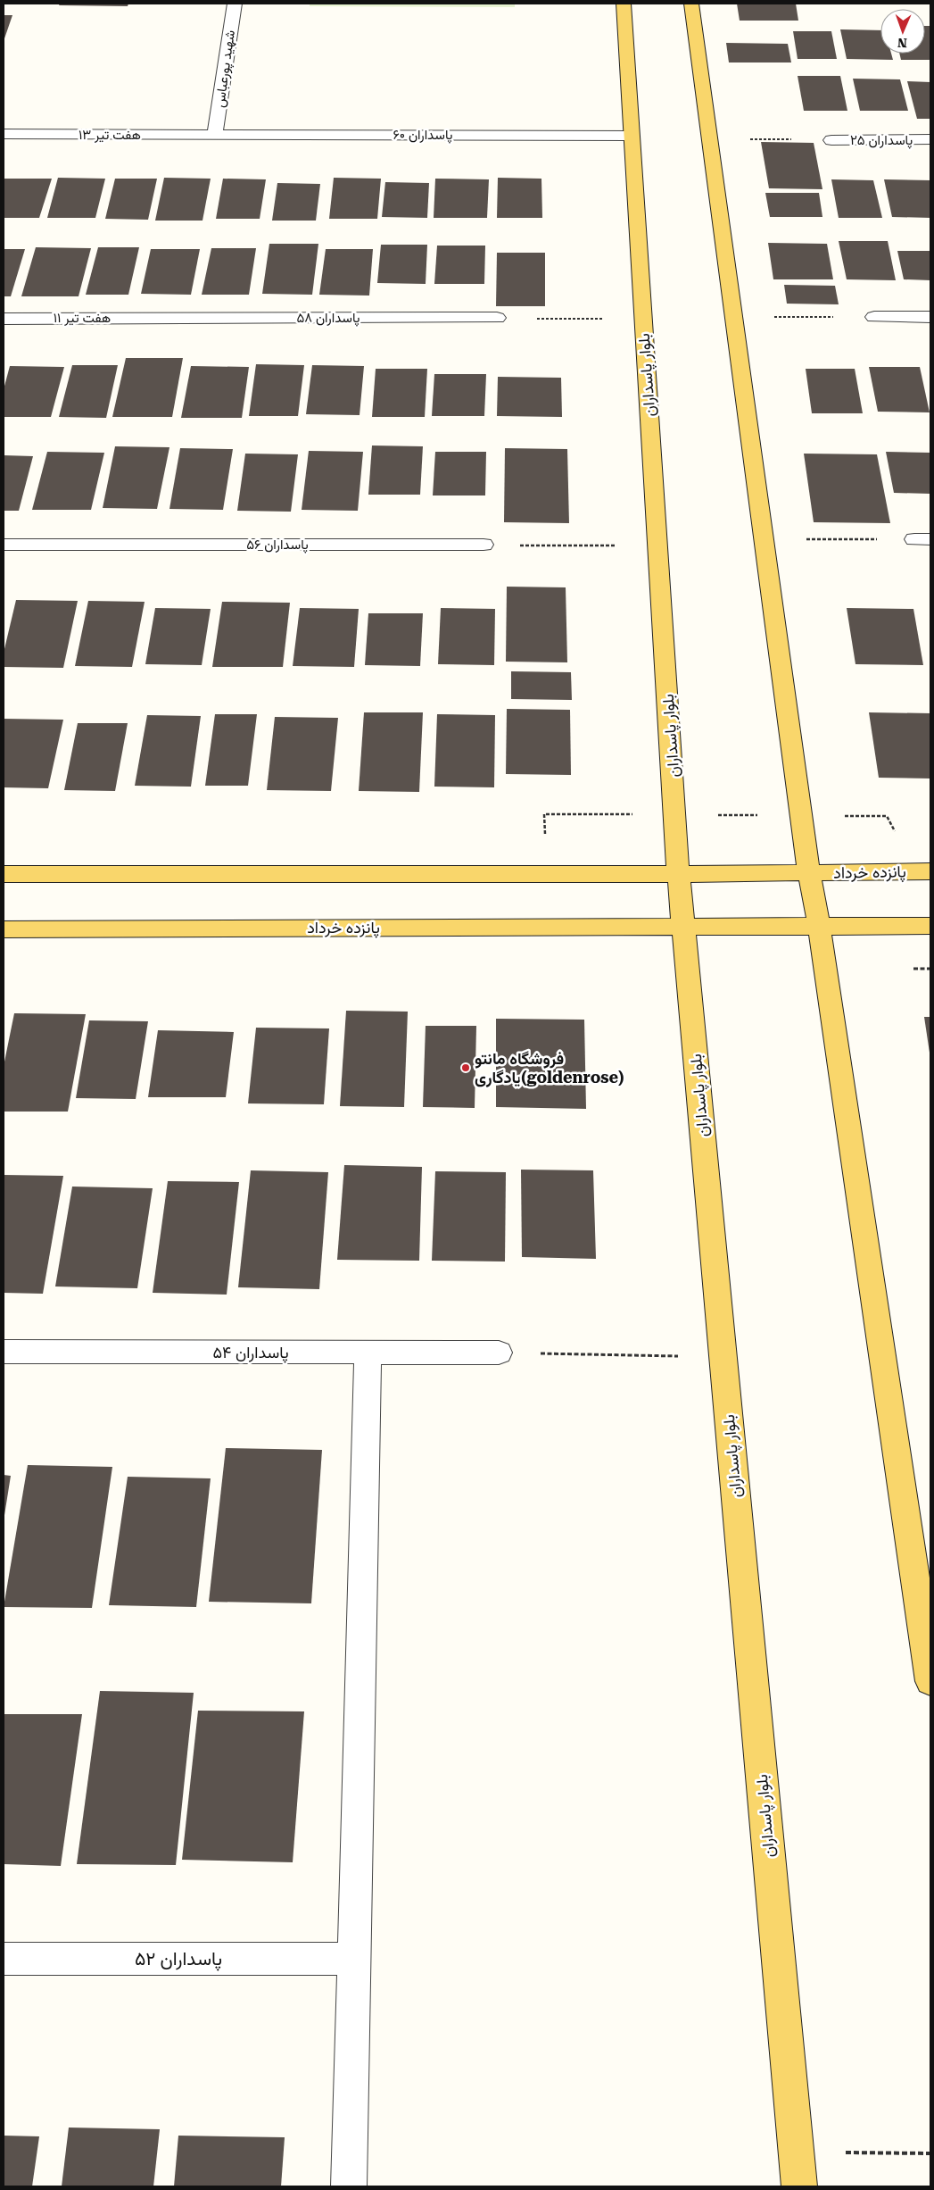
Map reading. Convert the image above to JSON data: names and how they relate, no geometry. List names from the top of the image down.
{
  "streets": {
    "main road": ["بلوار پاسداران", "پانزده خرداد"],
    "street": [
      "شهید پورعباس",
      "هفت تیر ۱۳",
      "پاسداران ۶۰",
      "پاسداران ۲۵",
      "هفت تیر ۱۱",
      "پاسداران ۵۸",
      "پاسداران ۵۶",
      "پاسداران ۵۴",
      "پاسداران ۵۲"
    ]
  },
  "crossings": [
    ["شهید پورعباس", "هفت تیر ۱۳"],
    ["شهید پورعباس", "پاسداران ۶۰"],
    ["هفت تیر ۱۳", "پاسداران ۶۰"],
    ["پاسداران ۶۰", "بلوار پاسداران"],
    ["هفت تیر ۱۱", "پاسداران ۵۸"],
    ["بلوار پاسداران", "پانزده خرداد"]
  ],
  "places": ["فروشگاه مانتو یادگاری(goldenrose)"],
  "north": "bottom"
}
